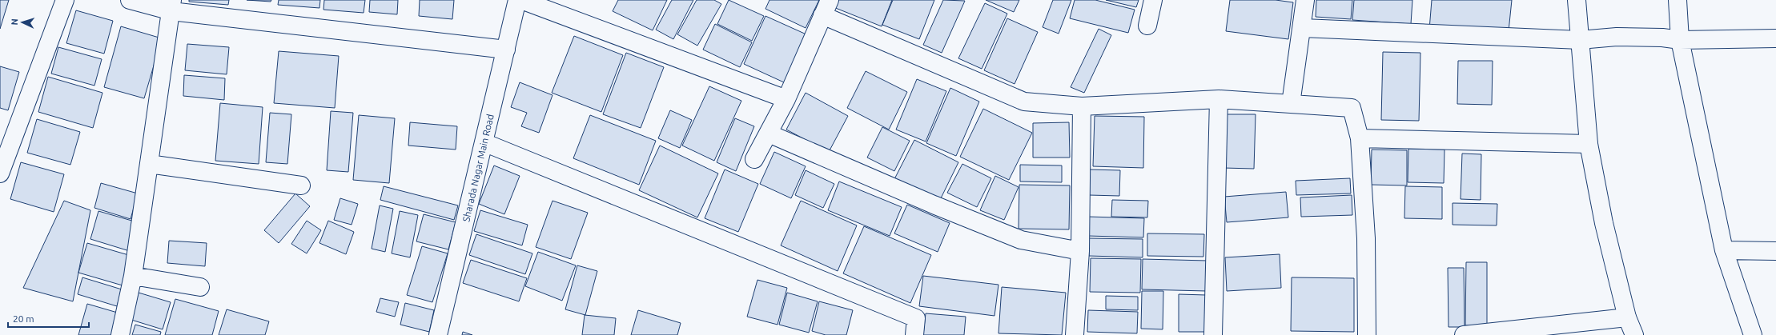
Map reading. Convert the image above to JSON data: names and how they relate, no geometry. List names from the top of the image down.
{
  "streets": {
    "street": ["Sharada Nagar Main Road"]
  },
  "scale_bar": "20 m",
  "north": "left"
}
